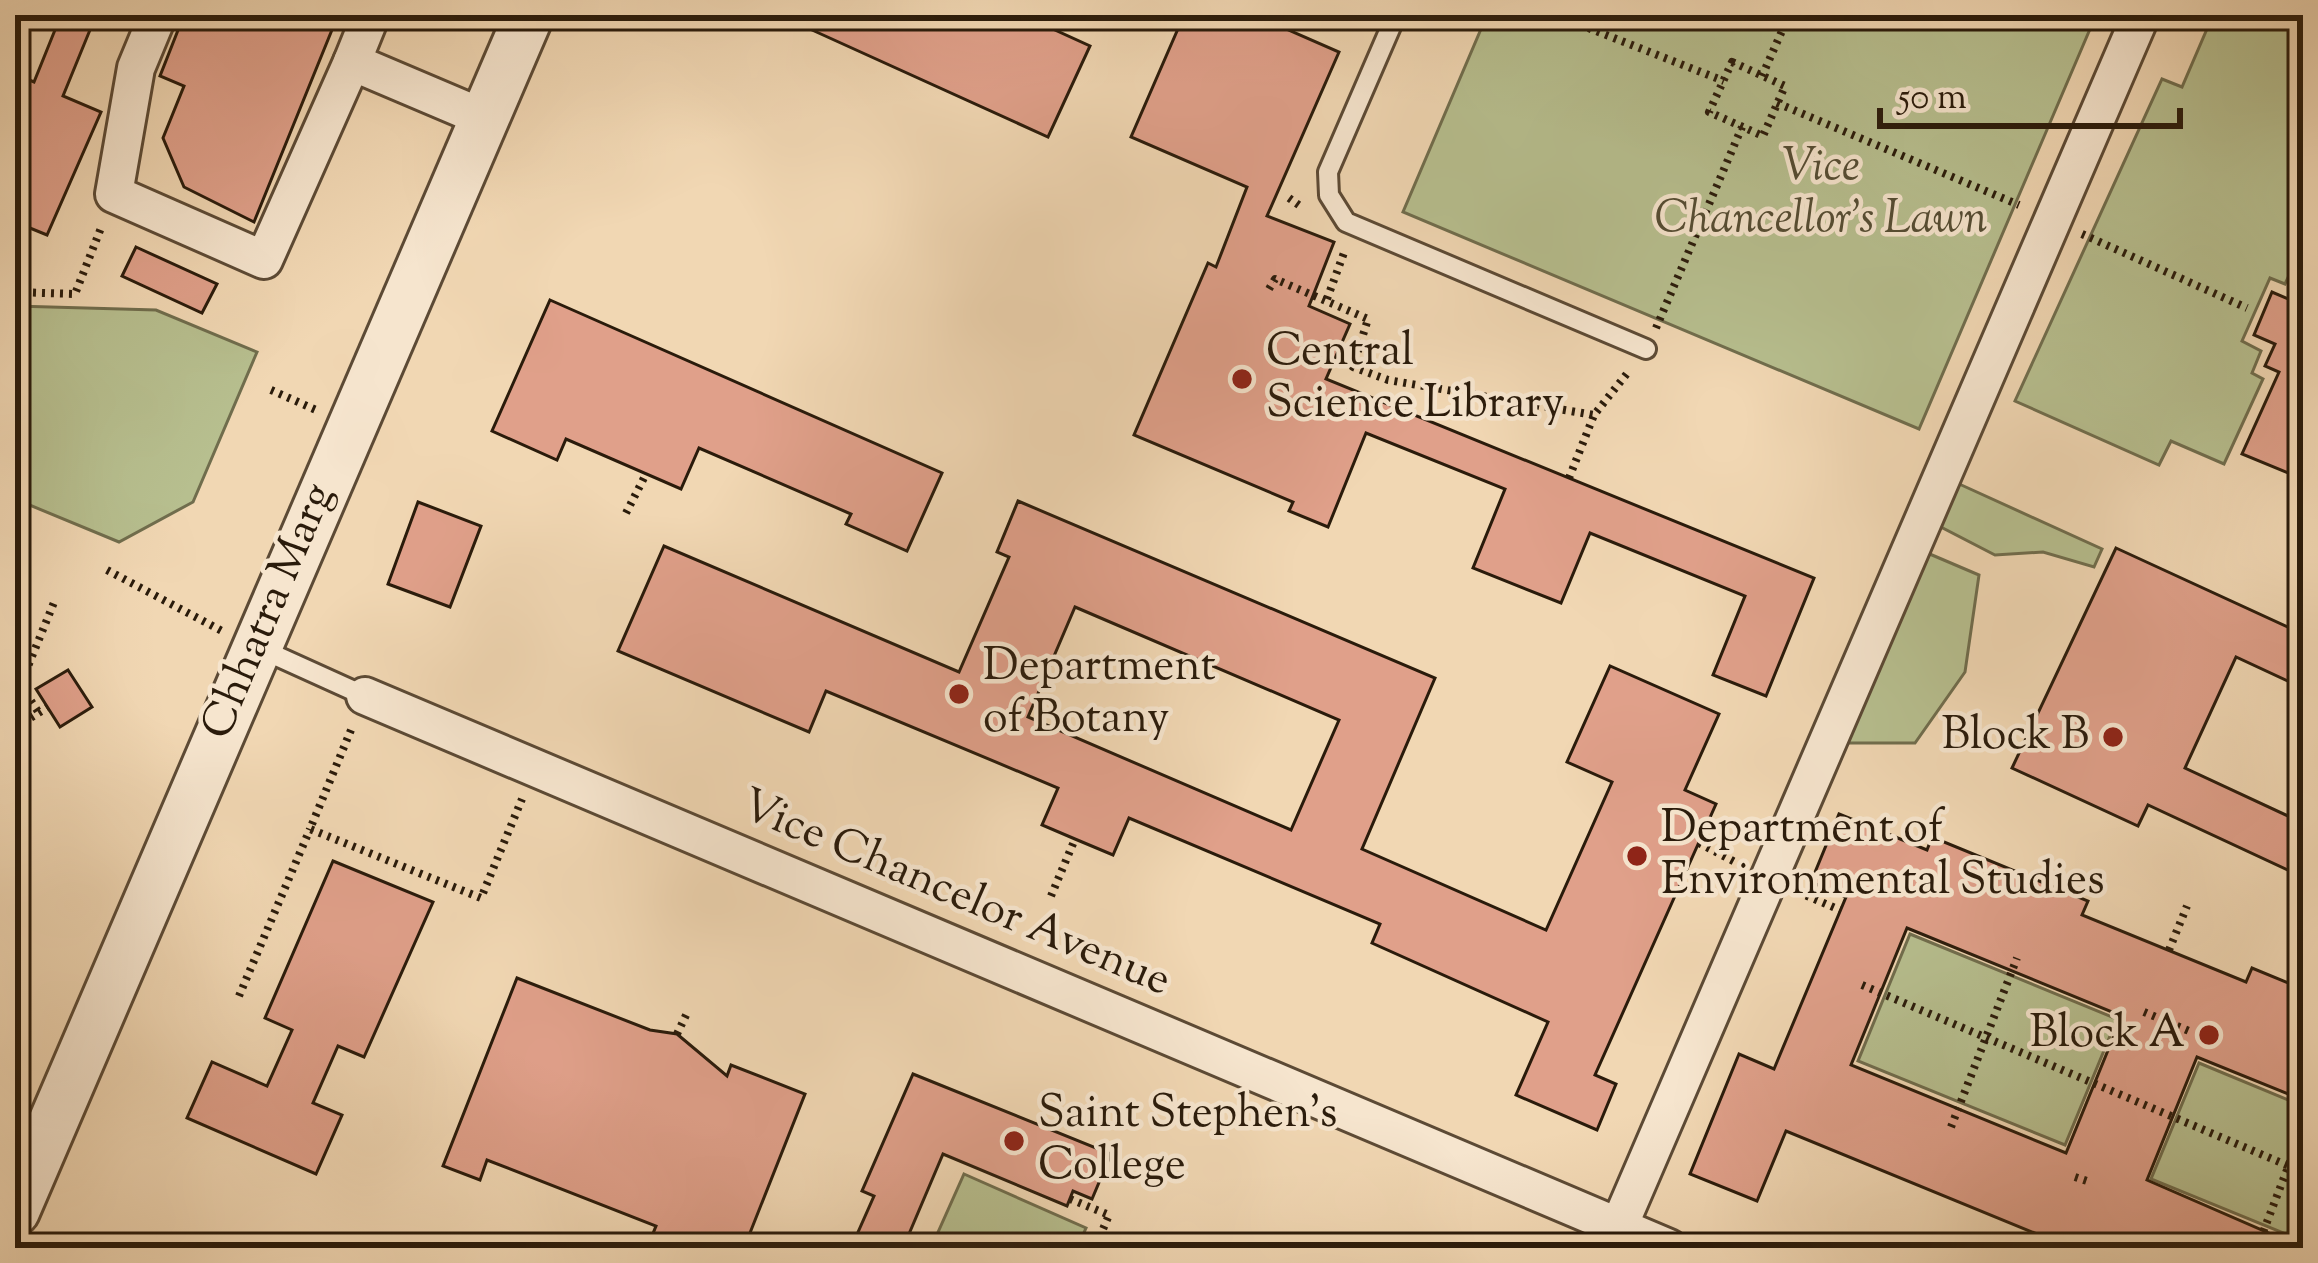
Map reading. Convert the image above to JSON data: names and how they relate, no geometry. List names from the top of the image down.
{
  "streets": {
    "street": ["Chhatra Marg", "Vice Chancelor Avenue"]
  },
  "crossings": [
    ["Chhatra Marg", "Vice Chancelor Avenue"]
  ],
  "parks": ["Vice Chancellor's Lawn"],
  "places": [
    "Central Science Library",
    "Department of Botany",
    "Block B",
    "Department of Environmental Studies",
    "Block A",
    "Saint Stephen's College"
  ],
  "scale_bar": "50 m"
}
